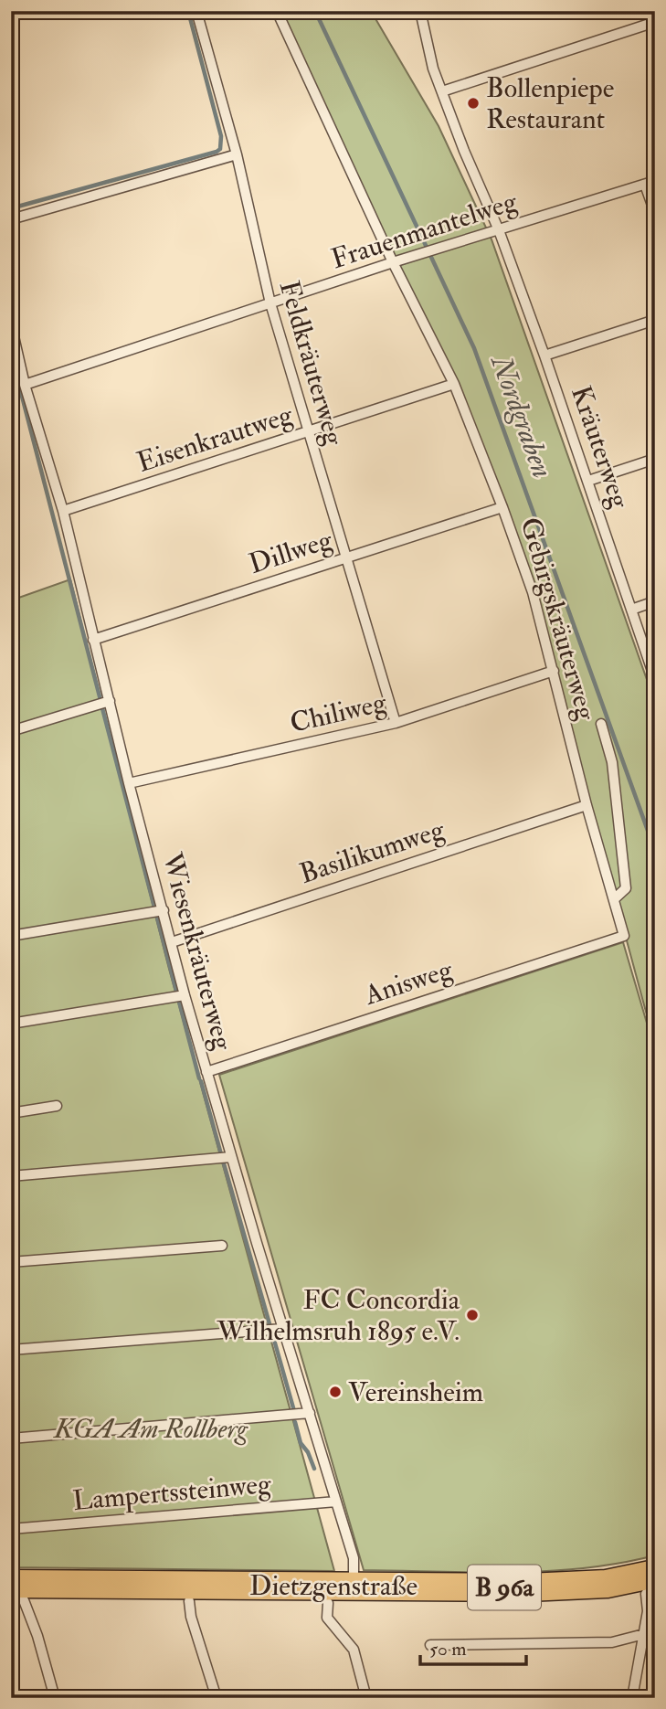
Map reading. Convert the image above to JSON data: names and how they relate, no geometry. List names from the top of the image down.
{
  "streets": {
    "main road": ["Dietzgenstraße", "B 96a"],
    "lane": [
      "Frauenmantelweg",
      "Feldkräuterweg",
      "Eisenkrautweg",
      "Kräuterweg",
      "Dillweg",
      "Gebirgskräuterweg",
      "Chiliweg",
      "Basilikumweg",
      "Wiesenkräuterweg",
      "Anisweg",
      "Lampertssteinweg"
    ]
  },
  "crossings": [
    ["Frauenmantelweg", "Feldkräuterweg"],
    ["Frauenmantelweg", "Kräuterweg"],
    ["Frauenmantelweg", "Gebirgskräuterweg"],
    ["Frauenmantelweg", "Wiesenkräuterweg"],
    ["Feldkräuterweg", "Eisenkrautweg"],
    ["Feldkräuterweg", "Dillweg"],
    ["Feldkräuterweg", "Chiliweg"],
    ["Eisenkrautweg", "Gebirgskräuterweg"],
    ["Eisenkrautweg", "Wiesenkräuterweg"],
    ["Dillweg", "Gebirgskräuterweg"],
    ["Dillweg", "Wiesenkräuterweg"],
    ["Gebirgskräuterweg", "Chiliweg"],
    ["Gebirgskräuterweg", "Basilikumweg"],
    ["Gebirgskräuterweg", "Anisweg"],
    ["Chiliweg", "Wiesenkräuterweg"],
    ["Basilikumweg", "Wiesenkräuterweg"],
    ["Wiesenkräuterweg", "Anisweg"],
    ["Wiesenkräuterweg", "Lampertssteinweg"],
    ["Wiesenkräuterweg", "Dietzgenstraße"]
  ],
  "water": ["Nordgraben"],
  "parks": ["KGA Am Rollberg"],
  "places": ["Bollenpiepe Restaurant", "FC Concordia Wilhelmsruh 1895 e.V.", "Vereinsheim"],
  "scale_bar": "50 m"
}
